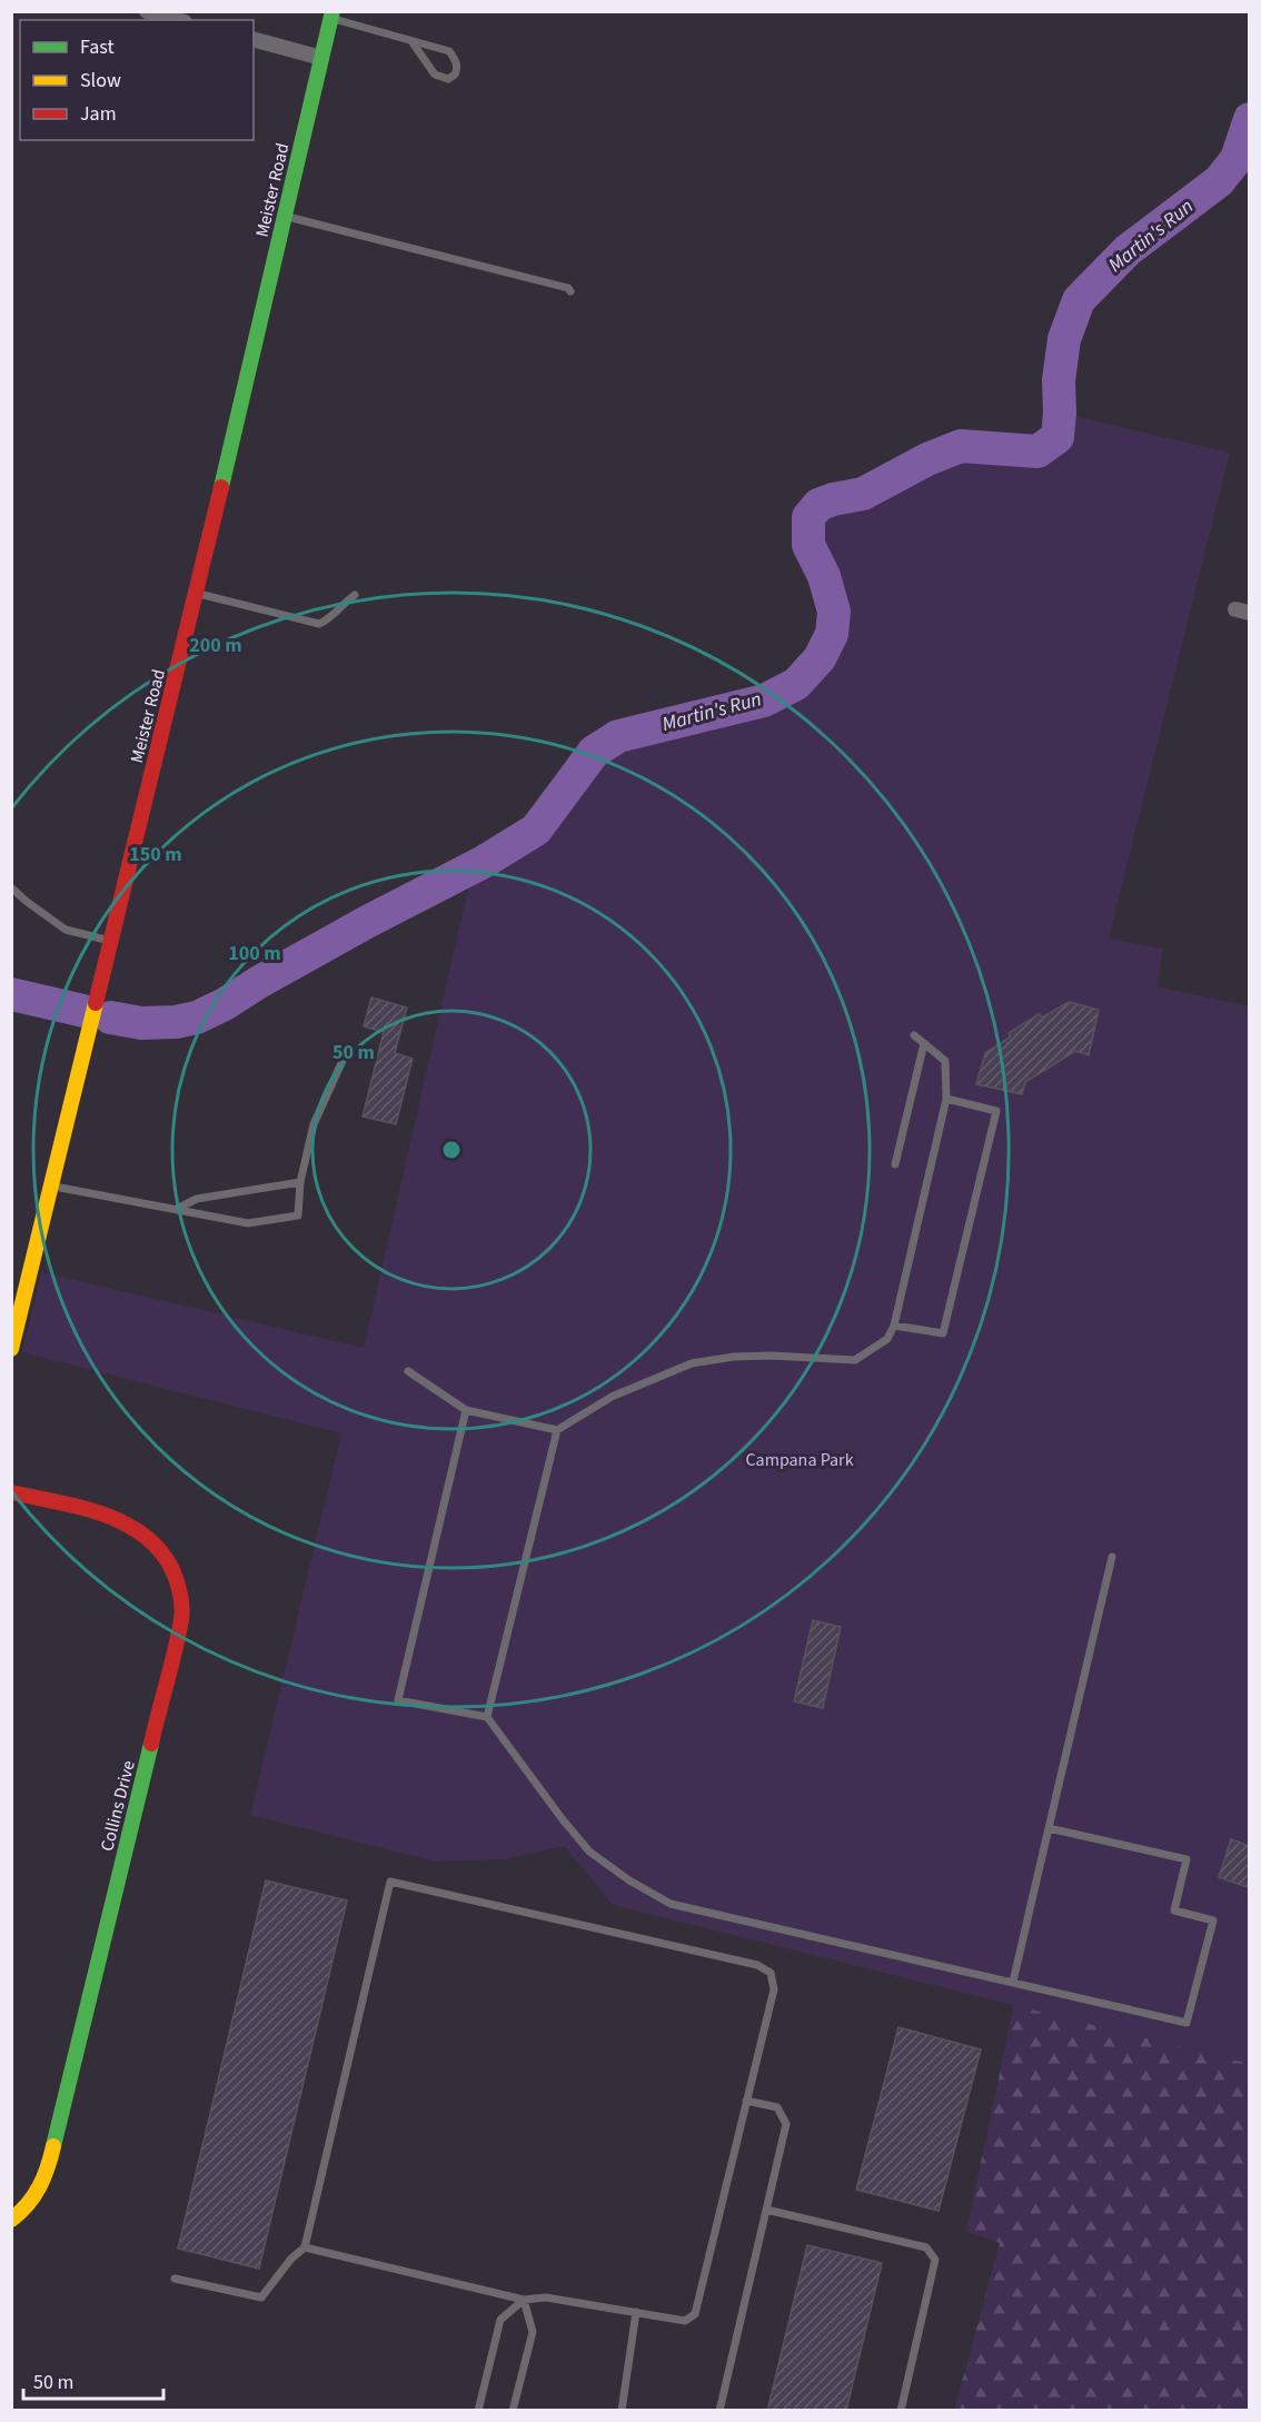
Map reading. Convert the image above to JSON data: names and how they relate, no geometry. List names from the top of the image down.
{
  "streets": {
    "street": ["Meister Road", "Collins Drive"]
  },
  "water": ["Martin's Run"],
  "parks": ["Campana Park"],
  "legend": ["Fast", "Slow", "Jam"],
  "scale_bar": "50 m",
  "rings": [
    "200 m",
    "150 m",
    "100 m",
    "50 m"
  ]
}
